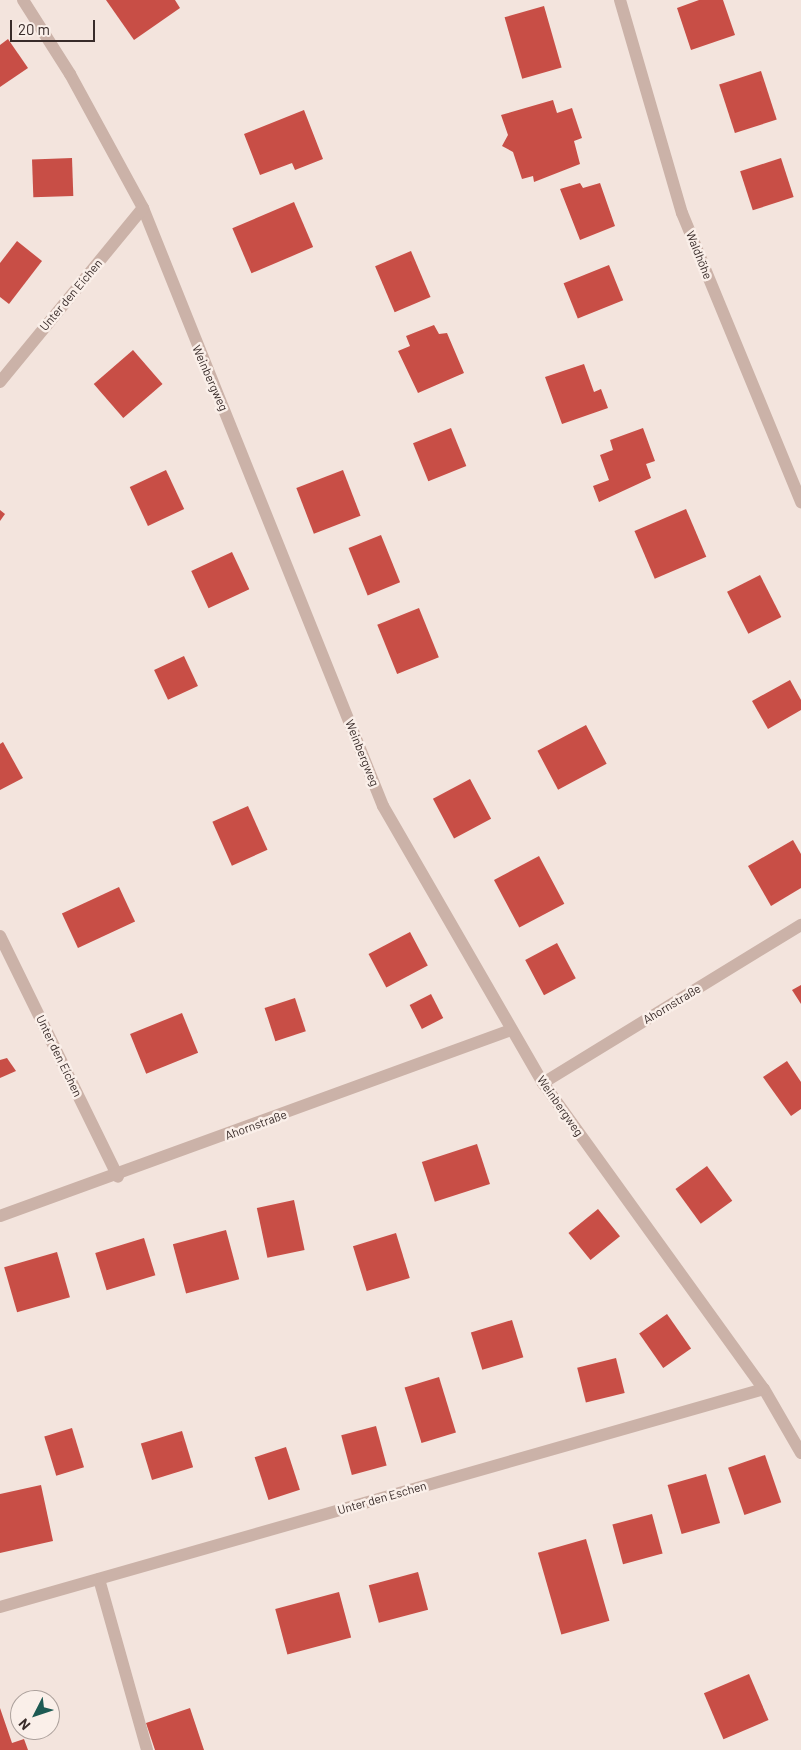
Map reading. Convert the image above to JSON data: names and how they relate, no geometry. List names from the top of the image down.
{
  "streets": {
    "street": [
      "Waldhöhe",
      "Unter den Eichen",
      "Weinbergweg",
      "Ahornstraße",
      "Unter den Eschen"
    ]
  },
  "crossings": [
    ["Unter den Eichen", "Weinbergweg"],
    ["Unter den Eichen", "Ahornstraße"],
    ["Weinbergweg", "Ahornstraße"],
    ["Weinbergweg", "Unter den Eschen"]
  ],
  "scale_bar": "20 m",
  "north": "bottom left"
}
